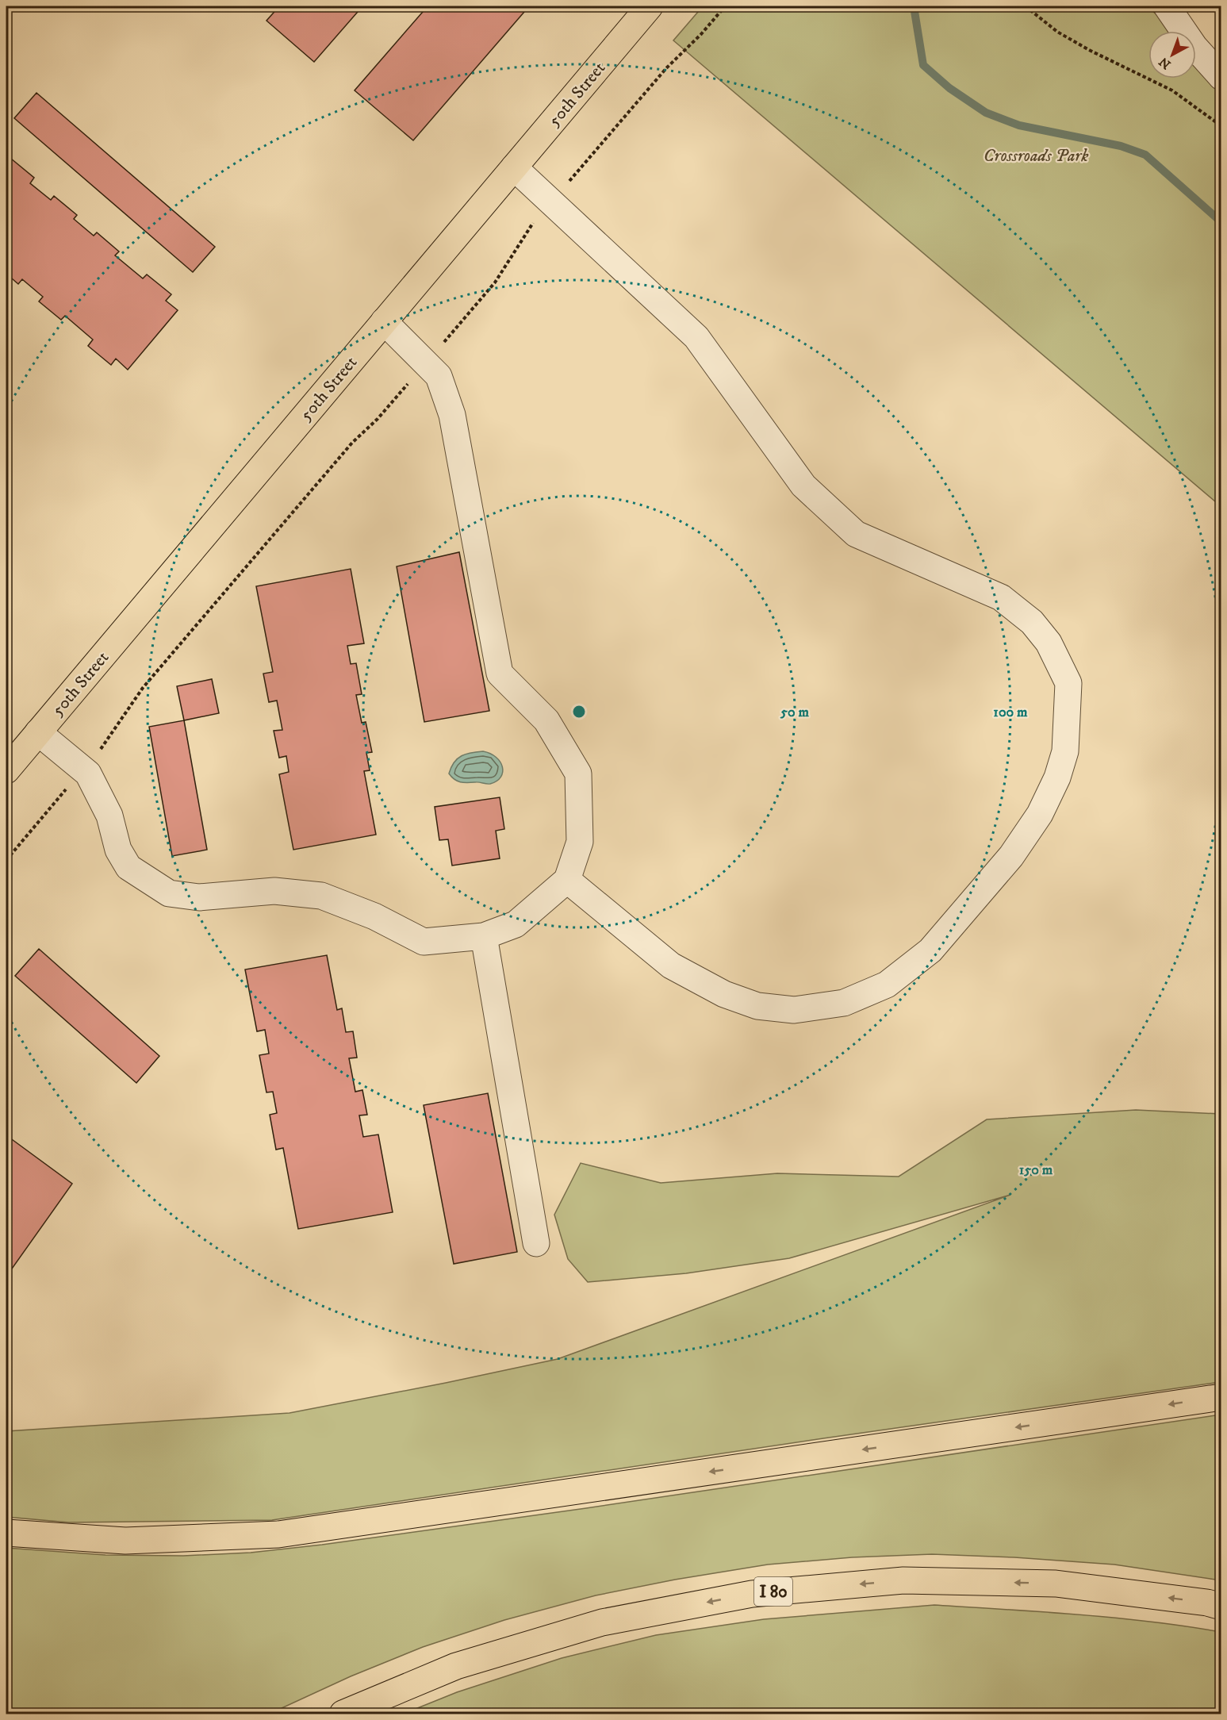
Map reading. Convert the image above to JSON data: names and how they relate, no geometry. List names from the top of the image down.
{
  "streets": {
    "main road": ["50th Street", "I 80"]
  },
  "parks": ["Crossroads Park"],
  "north": "bottom left",
  "rings": ["50 m", "100 m", "150 m"]
}
